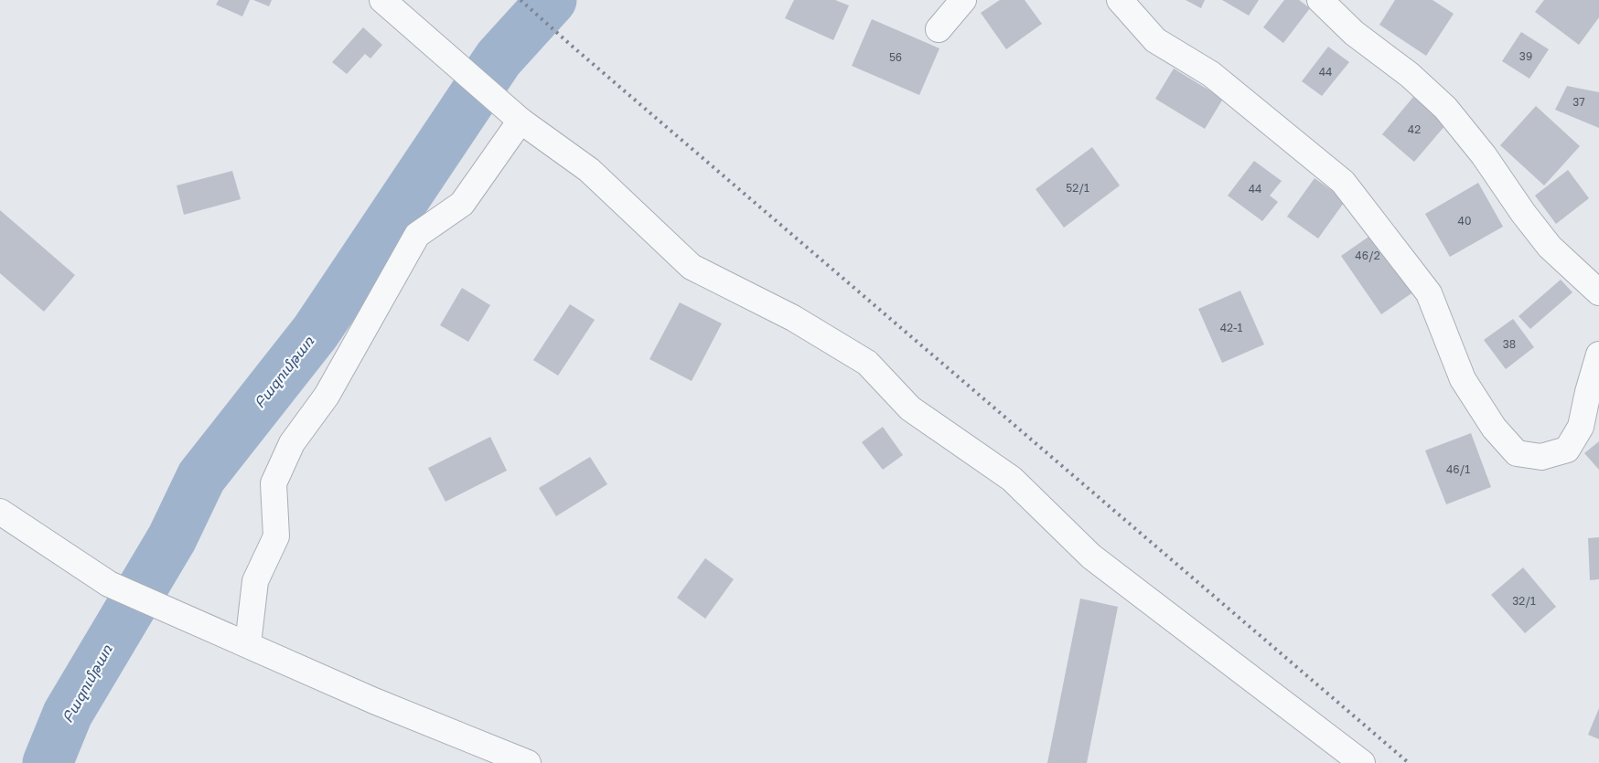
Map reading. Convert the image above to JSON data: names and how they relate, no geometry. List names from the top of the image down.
{
  "water": ["Բազումթառ"],
  "house_numbers": [
    "39",
    "56",
    "44",
    "37",
    "42",
    "52/1",
    "44",
    "40",
    "46/2",
    "42-1",
    "38",
    "46/1",
    "32/1"
  ]
}
